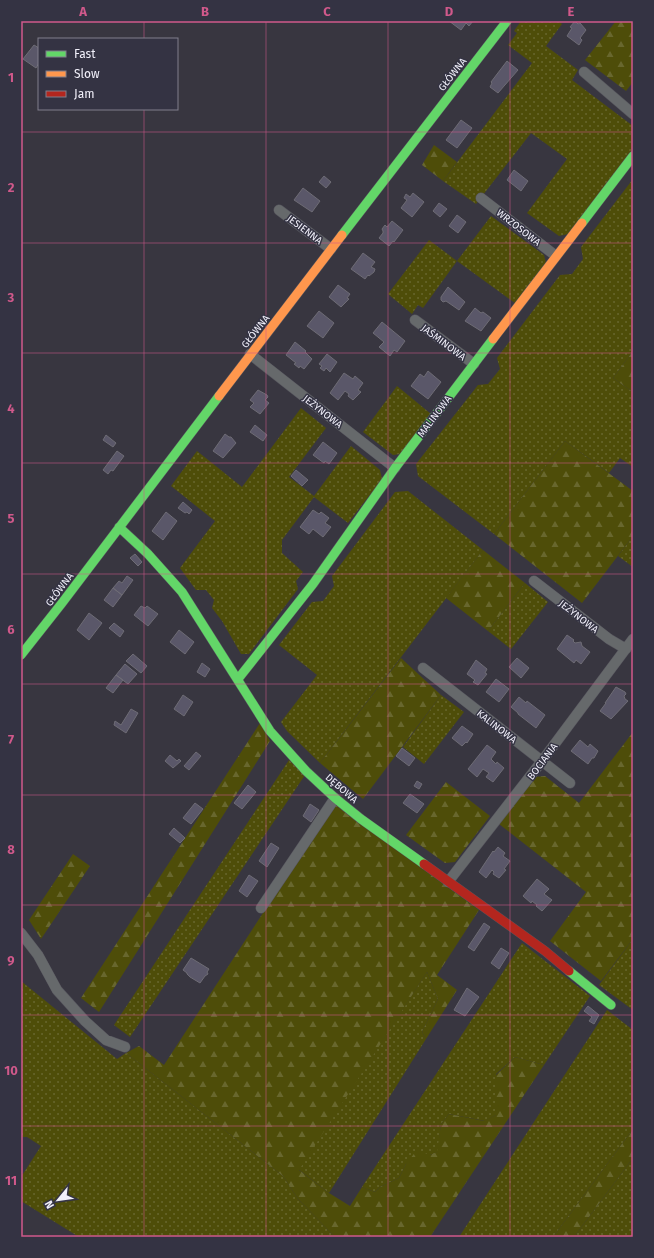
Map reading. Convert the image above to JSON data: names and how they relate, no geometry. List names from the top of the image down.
{
  "streets": {
    "street": [
      "GŁÓWNA",
      "WRZOSOWA",
      "JESIENNA",
      "JAŚMINOWA",
      "JEŻYNOWA",
      "MALINOWA",
      "KALINOWA",
      "BOCIANIA",
      "DĘBOWA"
    ]
  },
  "crossings": [
    ["GŁÓWNA", "JESIENNA"],
    ["GŁÓWNA", "JEŻYNOWA"],
    ["GŁÓWNA", "DĘBOWA"],
    ["WRZOSOWA", "MALINOWA"],
    ["JAŚMINOWA", "MALINOWA"],
    ["JEŻYNOWA", "MALINOWA"],
    ["JEŻYNOWA", "BOCIANIA"],
    ["MALINOWA", "DĘBOWA"],
    ["KALINOWA", "BOCIANIA"],
    ["BOCIANIA", "DĘBOWA"]
  ],
  "legend": ["Fast", "Slow", "Jam"],
  "north": "bottom left",
  "grid": {
    "columns": [
      "A",
      "B",
      "C",
      "D",
      "E"
    ],
    "rows": [
      "1",
      "2",
      "3",
      "4",
      "5",
      "6",
      "7",
      "8",
      "9",
      "10",
      "11"
    ]
  }
}
